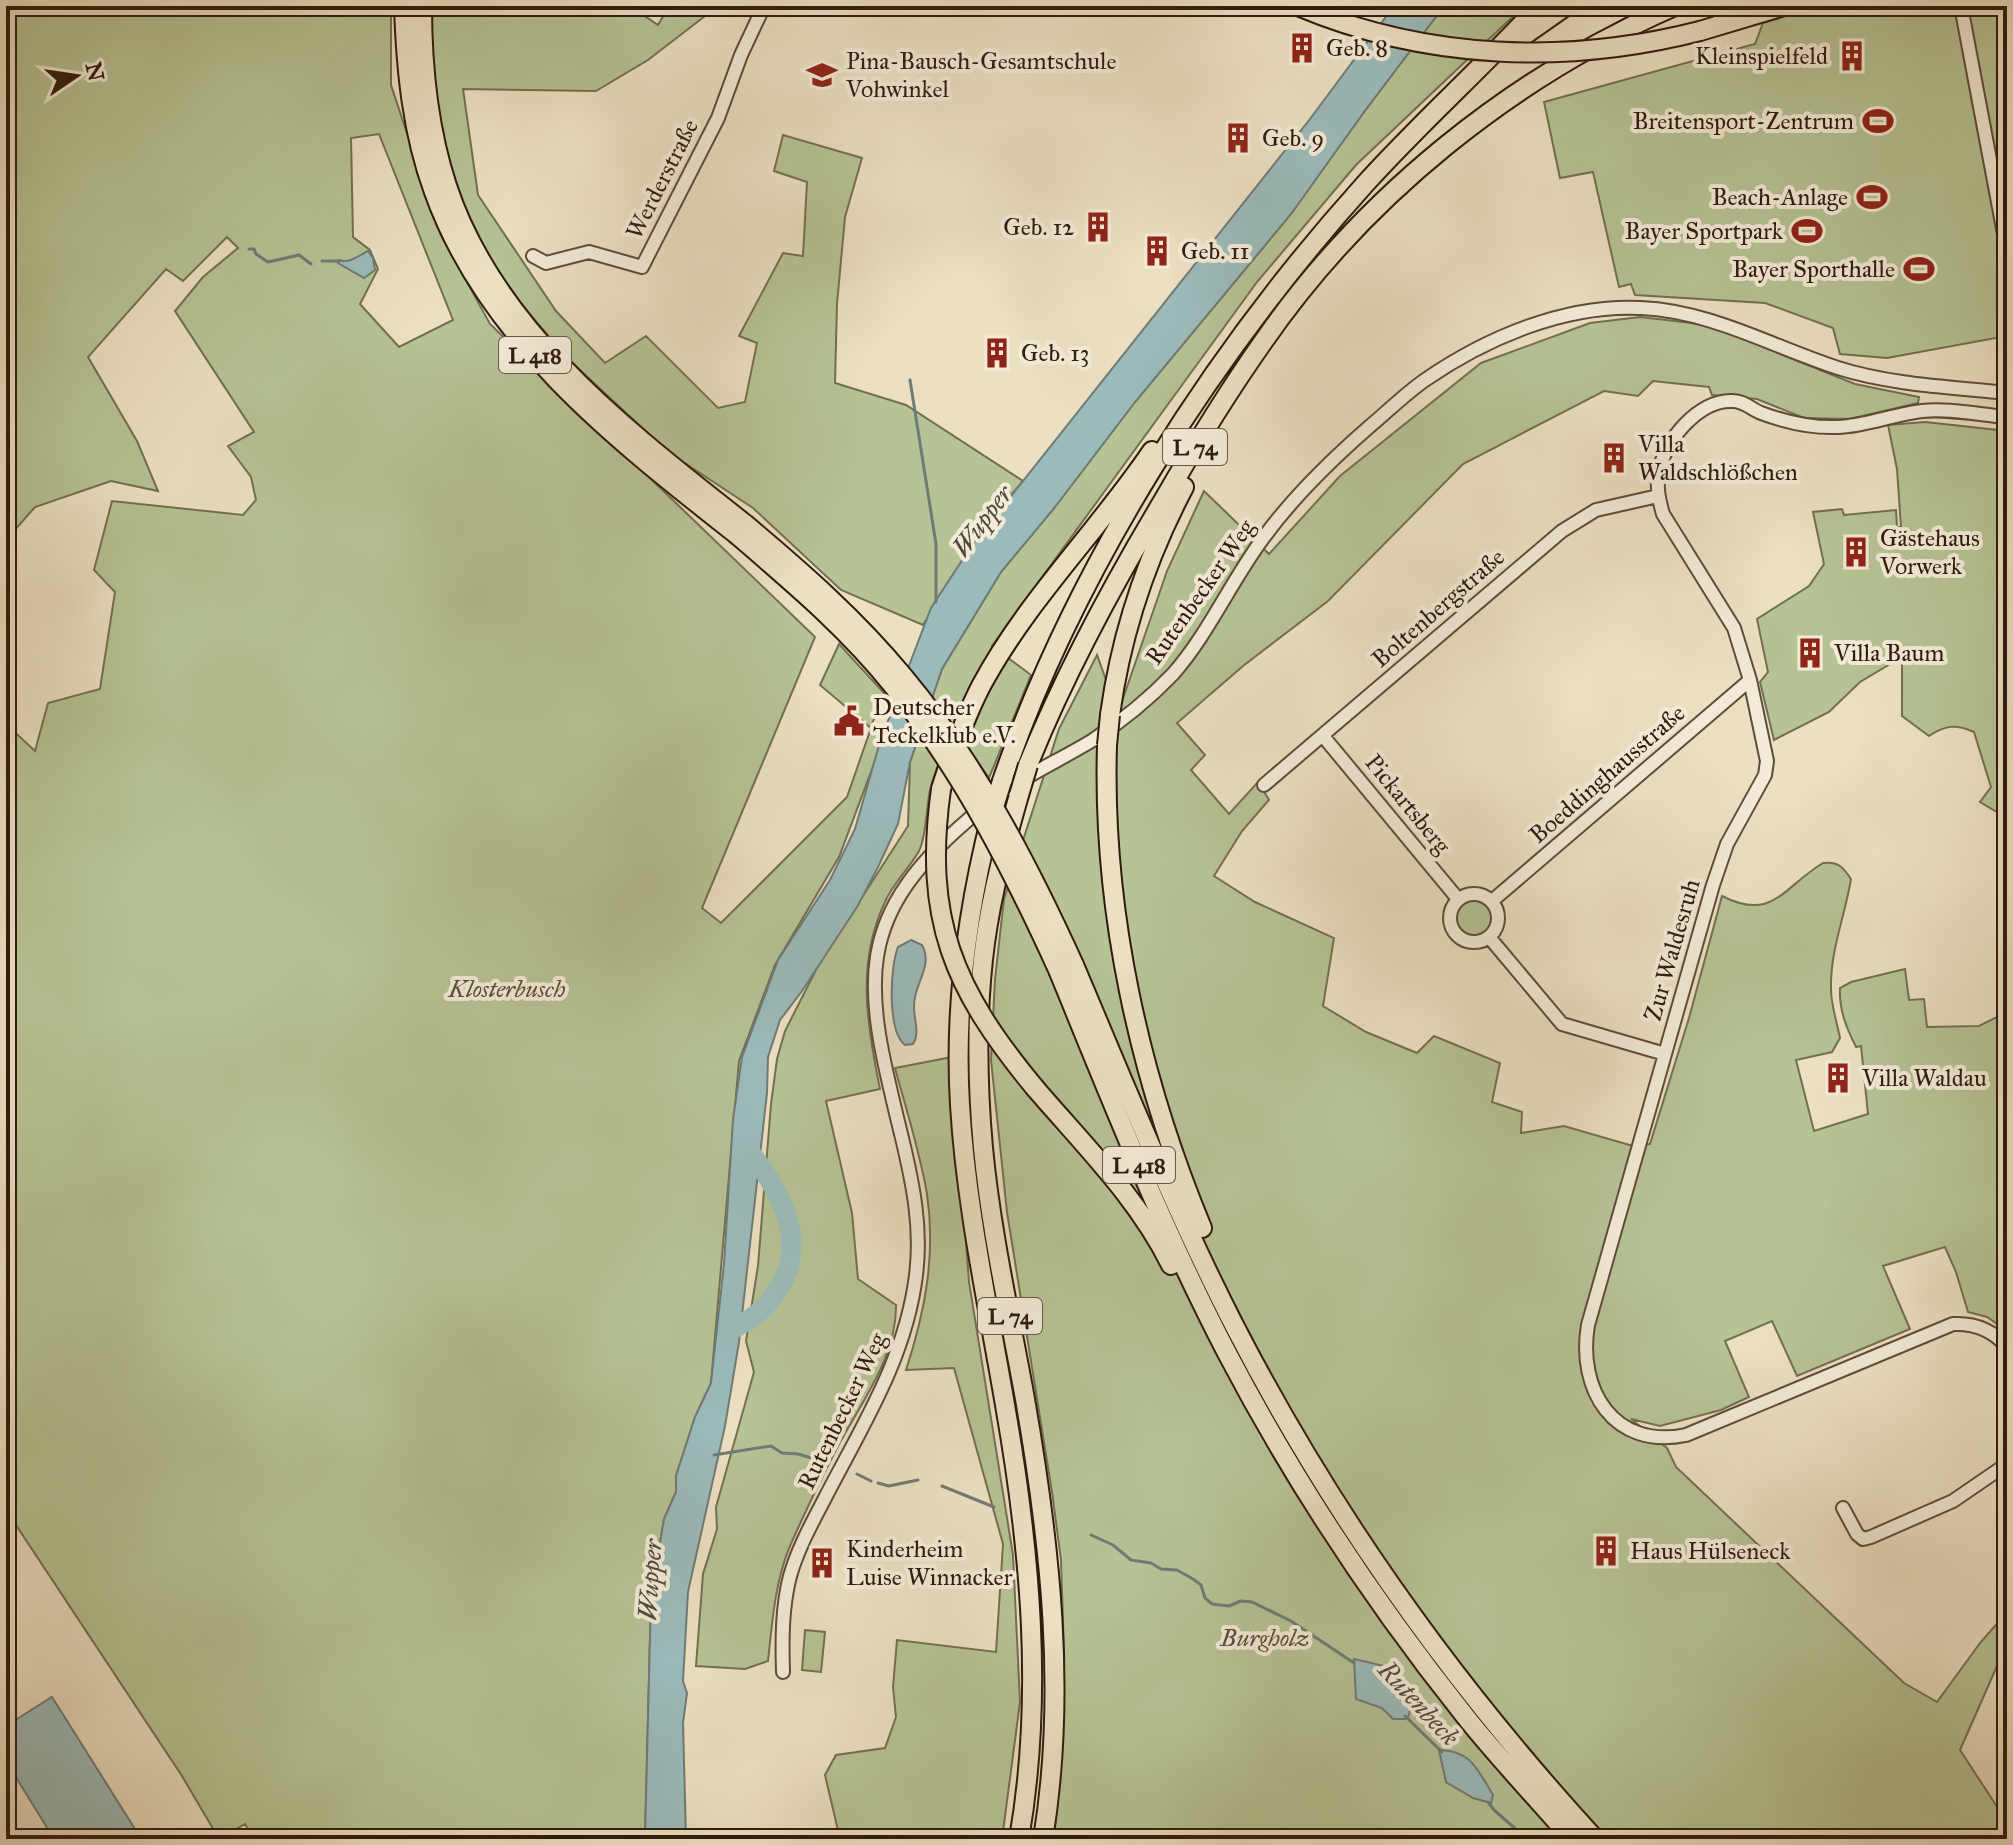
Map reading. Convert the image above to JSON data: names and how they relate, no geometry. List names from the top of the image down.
{
  "streets": {
    "highway": ["L 418", "L 74"],
    "street": [
      "Werderstraße",
      "Rutenbecker Weg",
      "Boltenbergstraße",
      "Boeddinghausstraße",
      "Pickartsberg",
      "Zur Waldesruh"
    ]
  },
  "crossings": [
    ["L 418", "L 74"],
    ["Boltenbergstraße", "Pickartsberg"],
    ["Boltenbergstraße", "Zur Waldesruh"],
    ["Boeddinghausstraße", "Pickartsberg"],
    ["Boeddinghausstraße", "Zur Waldesruh"]
  ],
  "water": ["Wupper", "Rutenbeck"],
  "parks": ["Klosterbusch", "Burgholz"],
  "places": {
    "building": [
      "Geb. 8",
      "Kleinspielfeld",
      "Geb. 9",
      "Geb. 12",
      "Geb. 11",
      "Geb. 13",
      "Villa Waldschlößchen",
      "Gästehaus Vorwerk",
      "Villa Baum",
      "Villa Waldau",
      "Haus Hülseneck",
      "Kinderheim Luise Winnacker"
    ],
    "school or university": ["Pina-Bausch-Gesamtschule Vohwinkel"],
    "sports": [
      "Breitensport-Zentrum",
      "Beach-Anlage",
      "Bayer Sportpark",
      "Bayer Sporthalle"
    ],
    "public building": ["Deutscher Teckelklub e.V."]
  },
  "north": "right"
}
